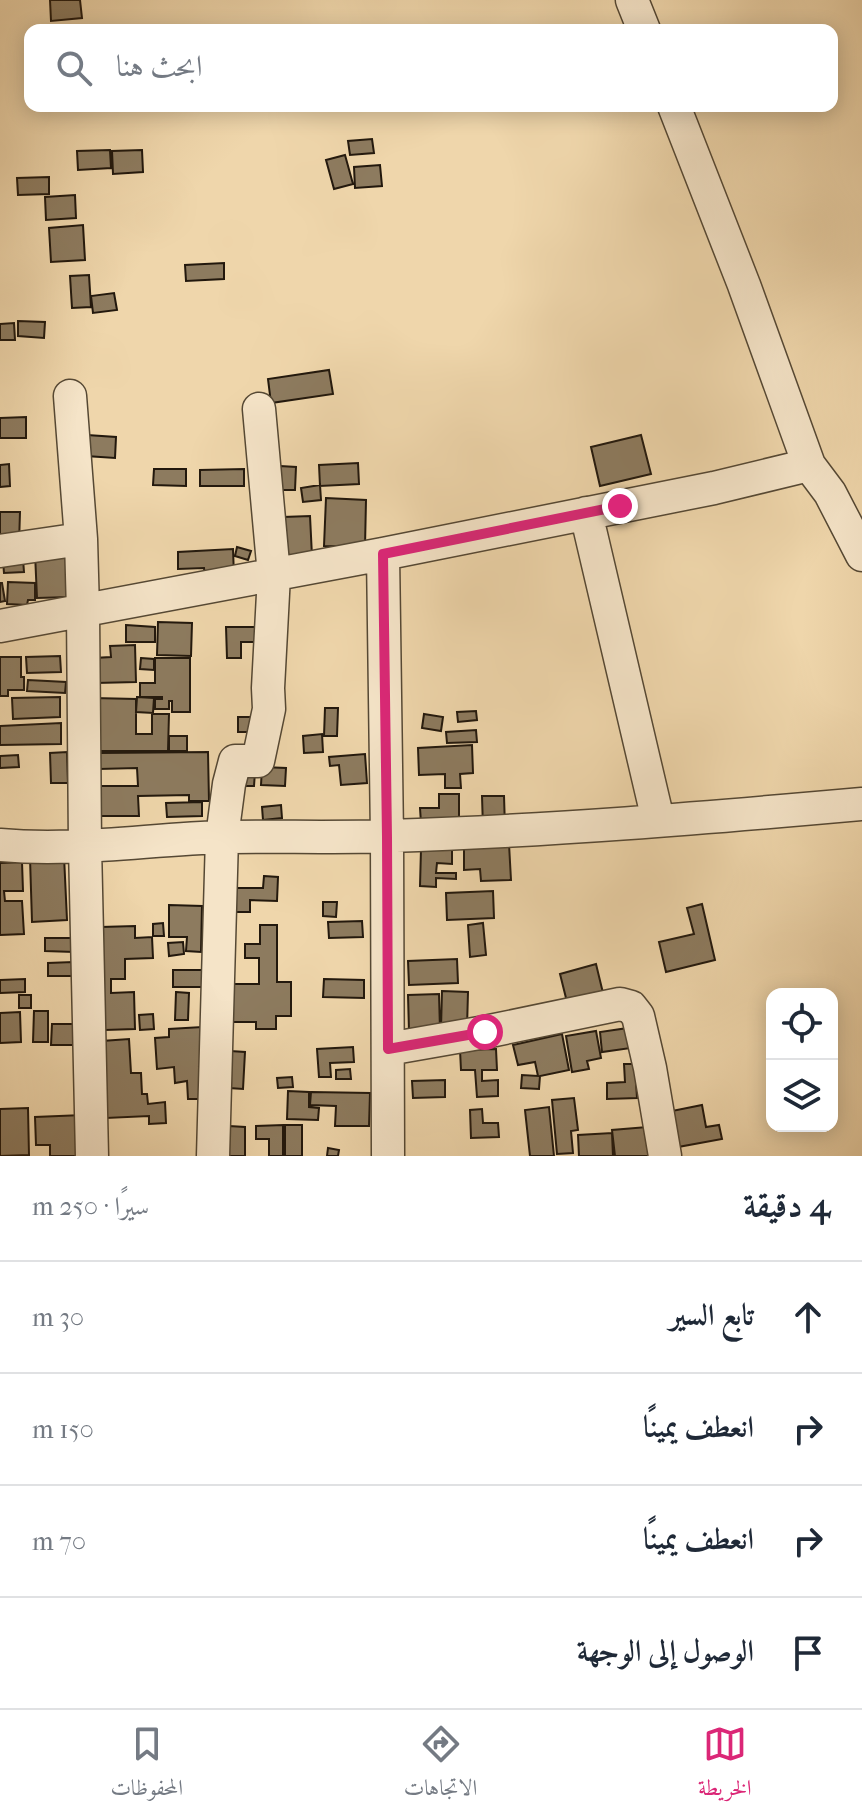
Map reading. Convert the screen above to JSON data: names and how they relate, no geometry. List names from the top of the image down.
{
  "page": {
    "search": "ابحث هنا",
    "heading": ["4 دقيقة", "سيرًا · 250 m"],
    "list": [
      ["تابع السير", "30 m"],
      ["انعطف يمينًا", "150 m"],
      ["انعطف يمينًا", "70 m"],
      "الوصول إلى الوجهة"
    ],
    "nav": ["الخريطة", "الاتجاهات", "المحفوظات"]
  }
}
